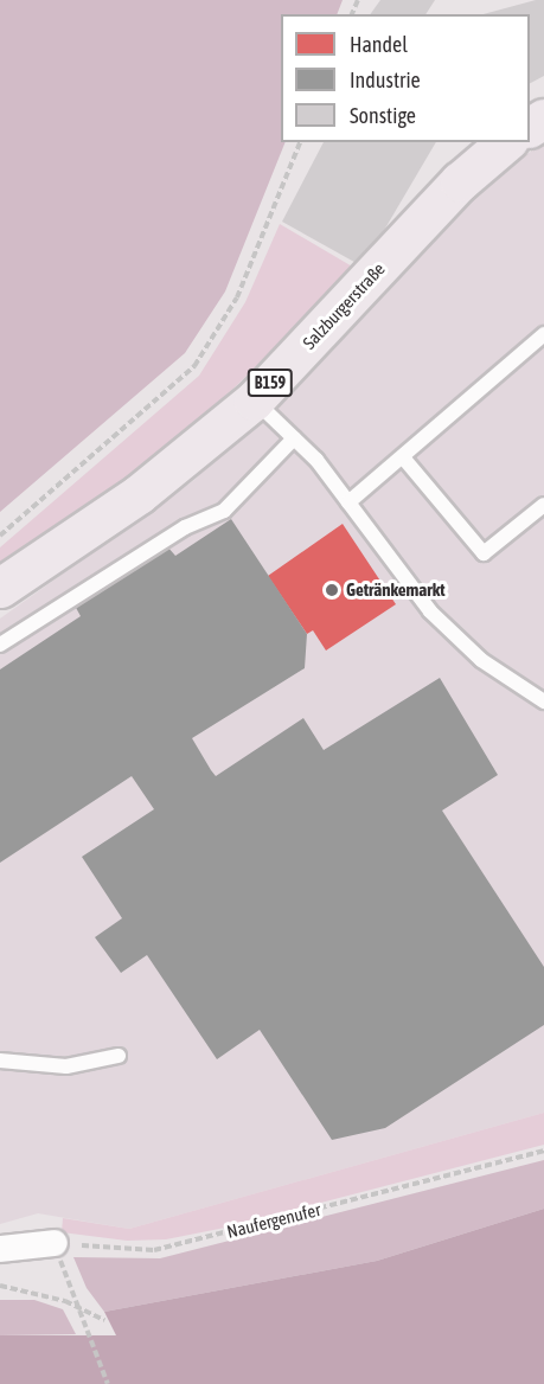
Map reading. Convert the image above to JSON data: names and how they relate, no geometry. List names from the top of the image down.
{
  "streets": {
    "main road": ["Salzburgerstraße", "B159"],
    "path": ["Naufergenufer"]
  },
  "places": ["Getränkemarkt"],
  "legend": ["Handel", "Industrie", "Sonstige"]
}
